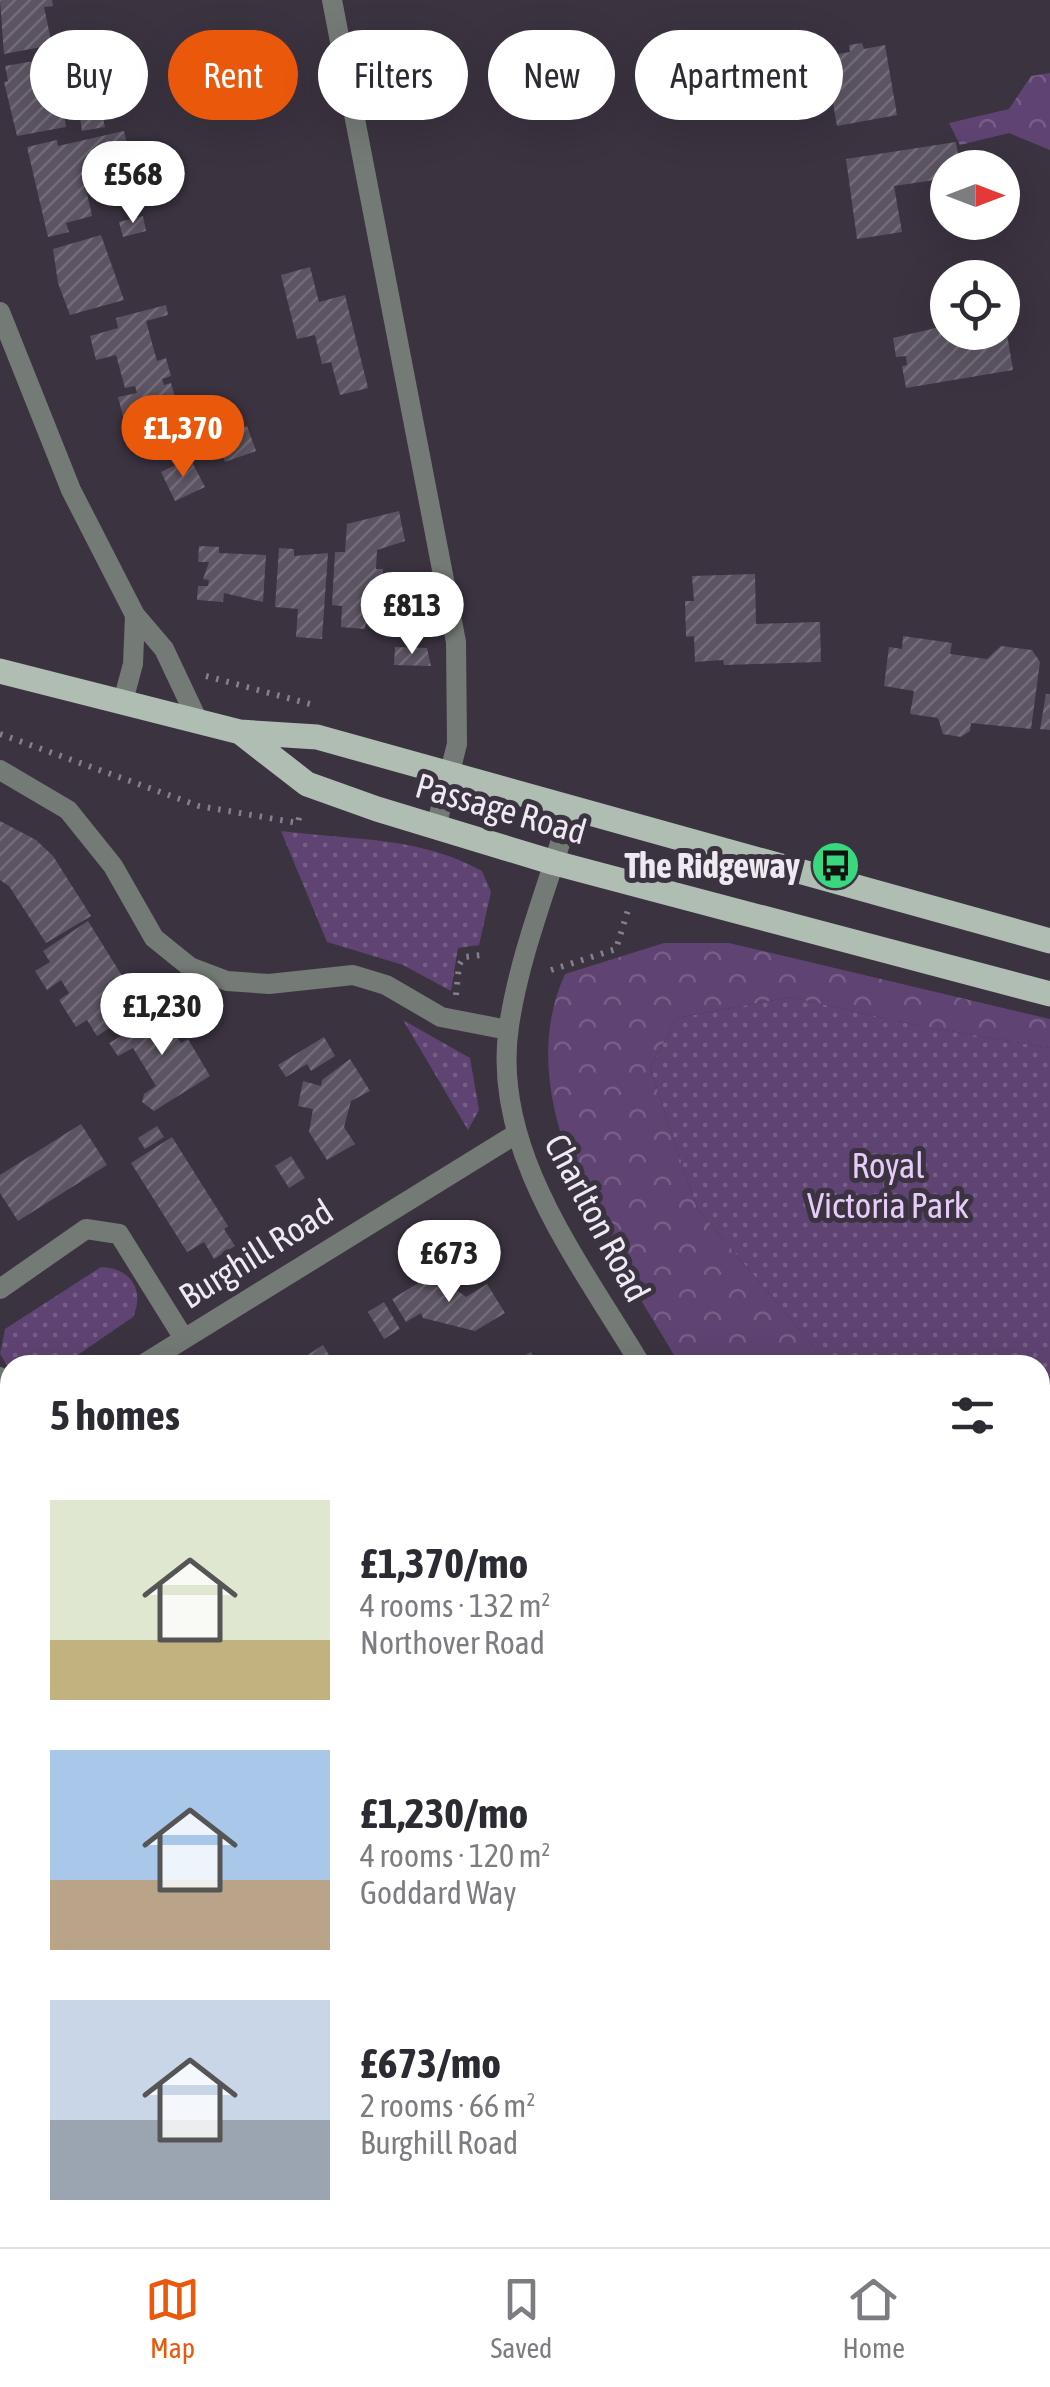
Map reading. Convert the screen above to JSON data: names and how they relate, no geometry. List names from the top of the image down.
{
  "streets": {
    "main road": ["Passage Road"],
    "street": ["Charlton Road", "Burghill Road"]
  },
  "crossings": [
    ["Passage Road", "Charlton Road"],
    ["Charlton Road", "Burghill Road"]
  ],
  "parks": ["Royal Victoria Park"],
  "places": {
    "bus stop": ["The Ridgeway"]
  },
  "north": "right",
  "page": {
    "chip": [
      "Buy",
      "Rent",
      "Filters",
      "New",
      "Apartment"
    ],
    "price": [
      "£568",
      "£1,370",
      "£813",
      "£1,230",
      "£673"
    ],
    "heading": "5 homes",
    "list": [
      {
        "name": "£1,370/mo",
        "note": "4 rooms · 132 m² · Northover Road"
      },
      {
        "name": "£1,230/mo",
        "note": "4 rooms · 120 m² · Goddard Way"
      },
      {
        "name": "£673/mo",
        "note": "2 rooms · 66 m² · Burghill Road"
      }
    ],
    "tabs": ["Map", "Saved", "Home"]
  }
}
